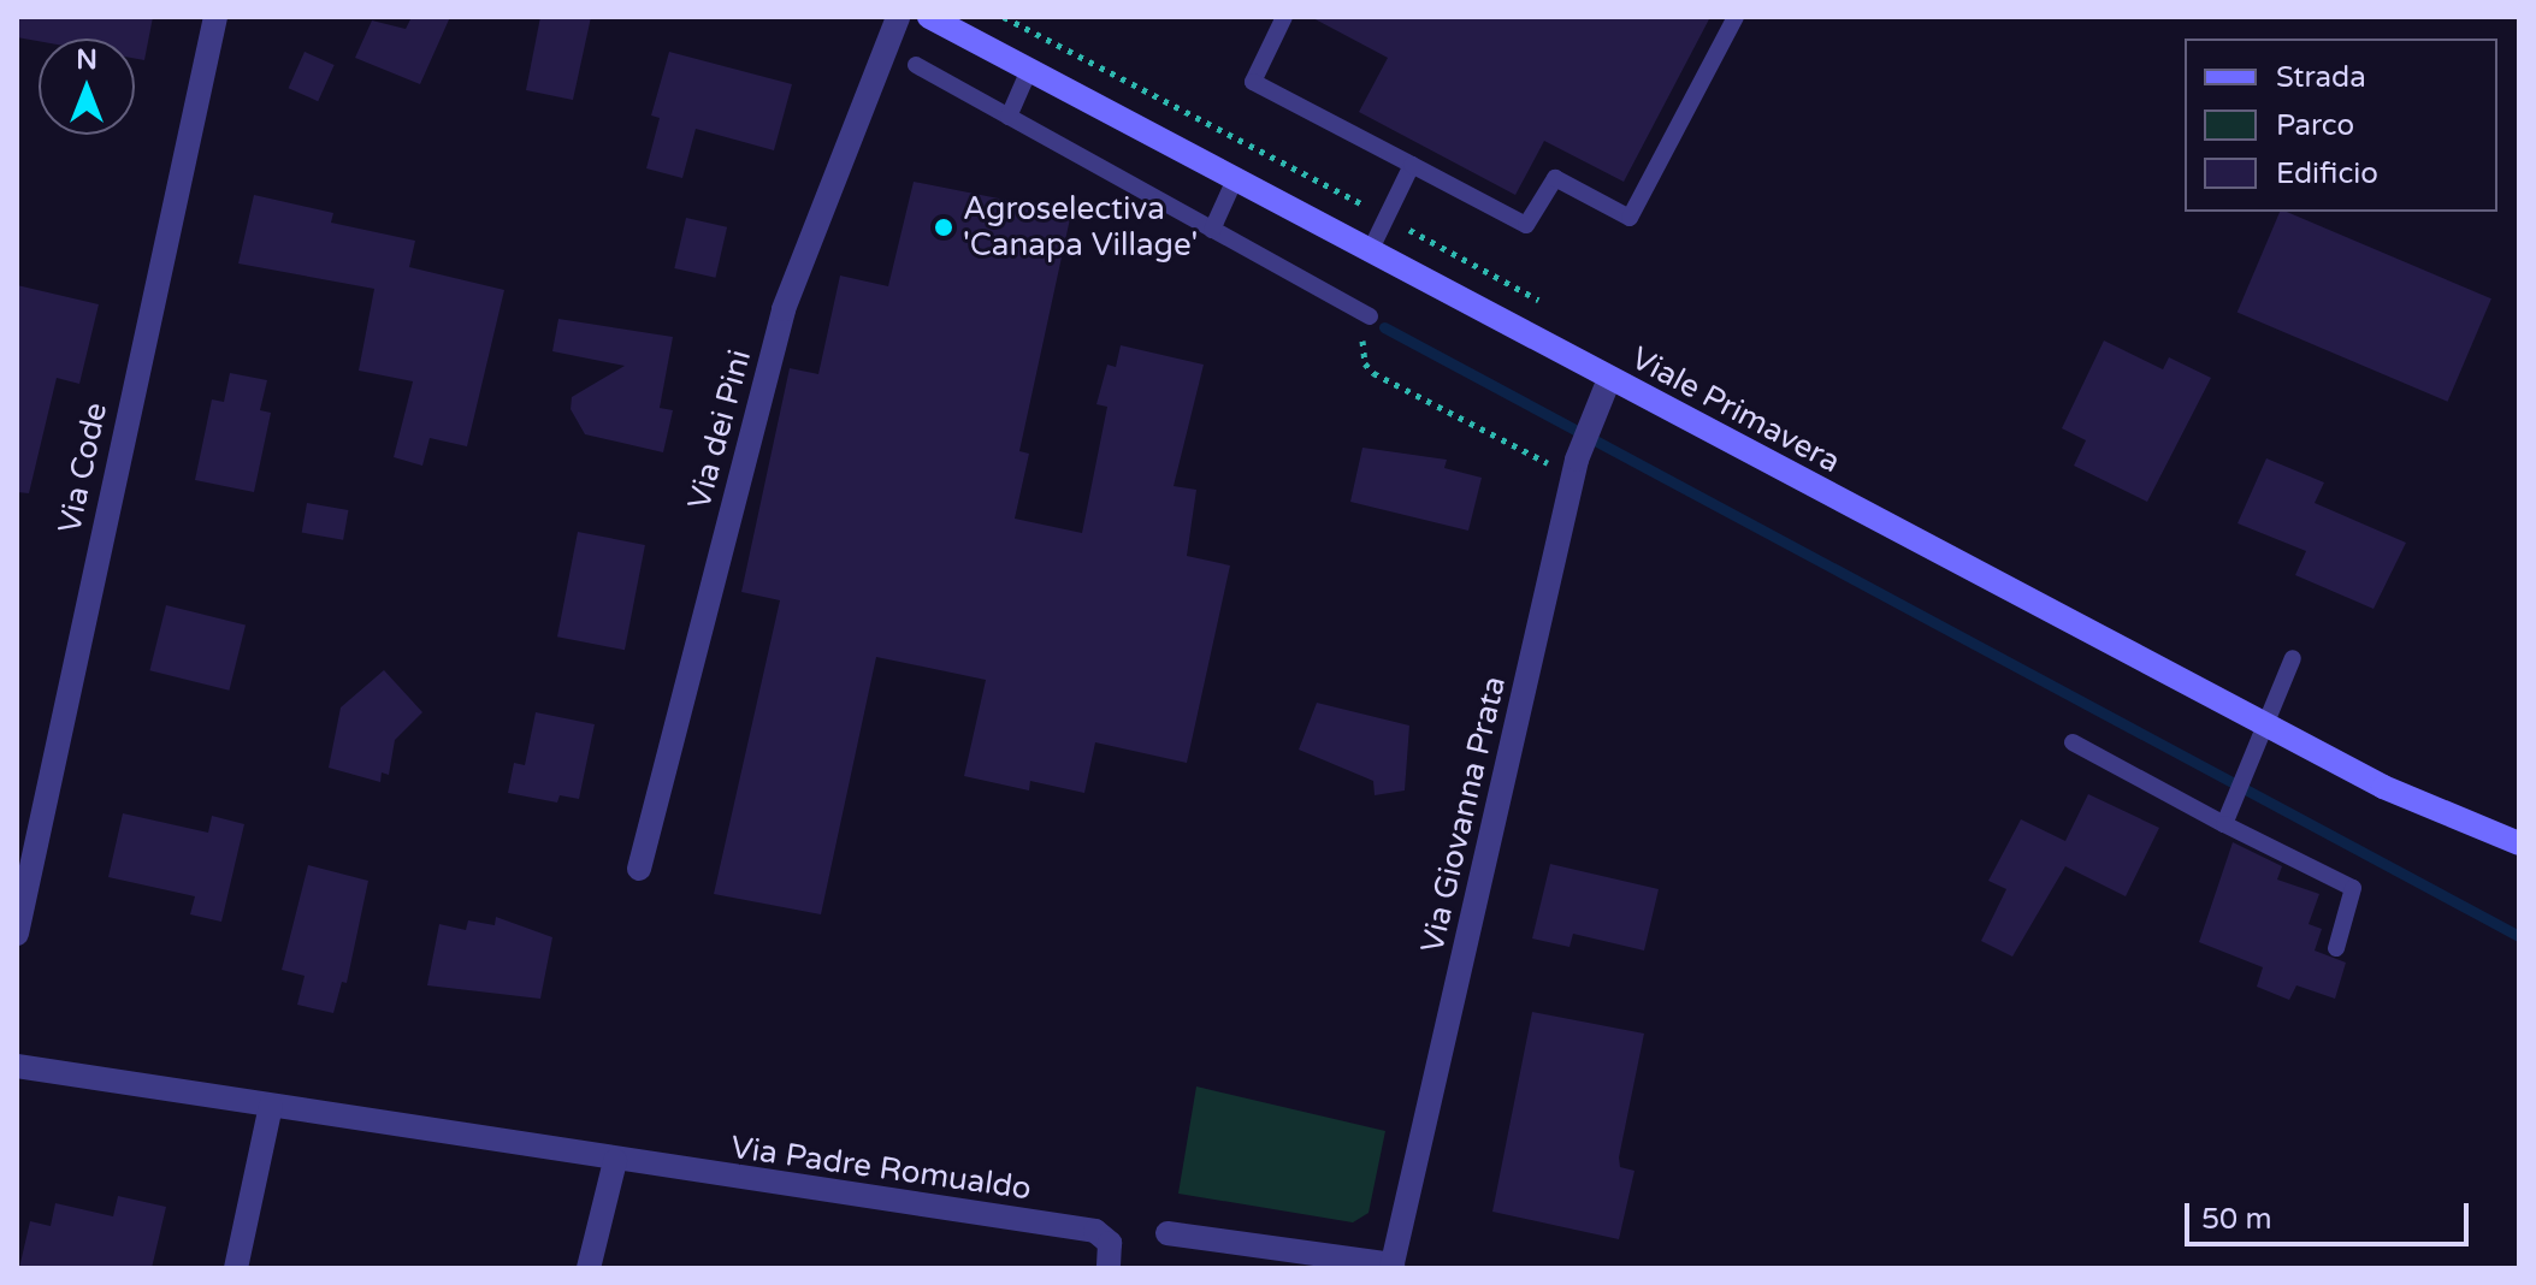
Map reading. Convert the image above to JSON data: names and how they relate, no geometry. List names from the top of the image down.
{
  "streets": {
    "main road": ["Viale Primavera"],
    "street": [
      "Via dei Pini",
      "Via Code",
      "Via Giovanna Prata",
      "Via Padre Romualdo"
    ]
  },
  "crossings": [
    ["Viale Primavera", "Via Giovanna Prata"]
  ],
  "places": ["Agroselectiva 'Canapa Village'"],
  "legend": ["Strada", "Parco", "Edificio"],
  "scale_bar": "50 m",
  "north": "top"
}
